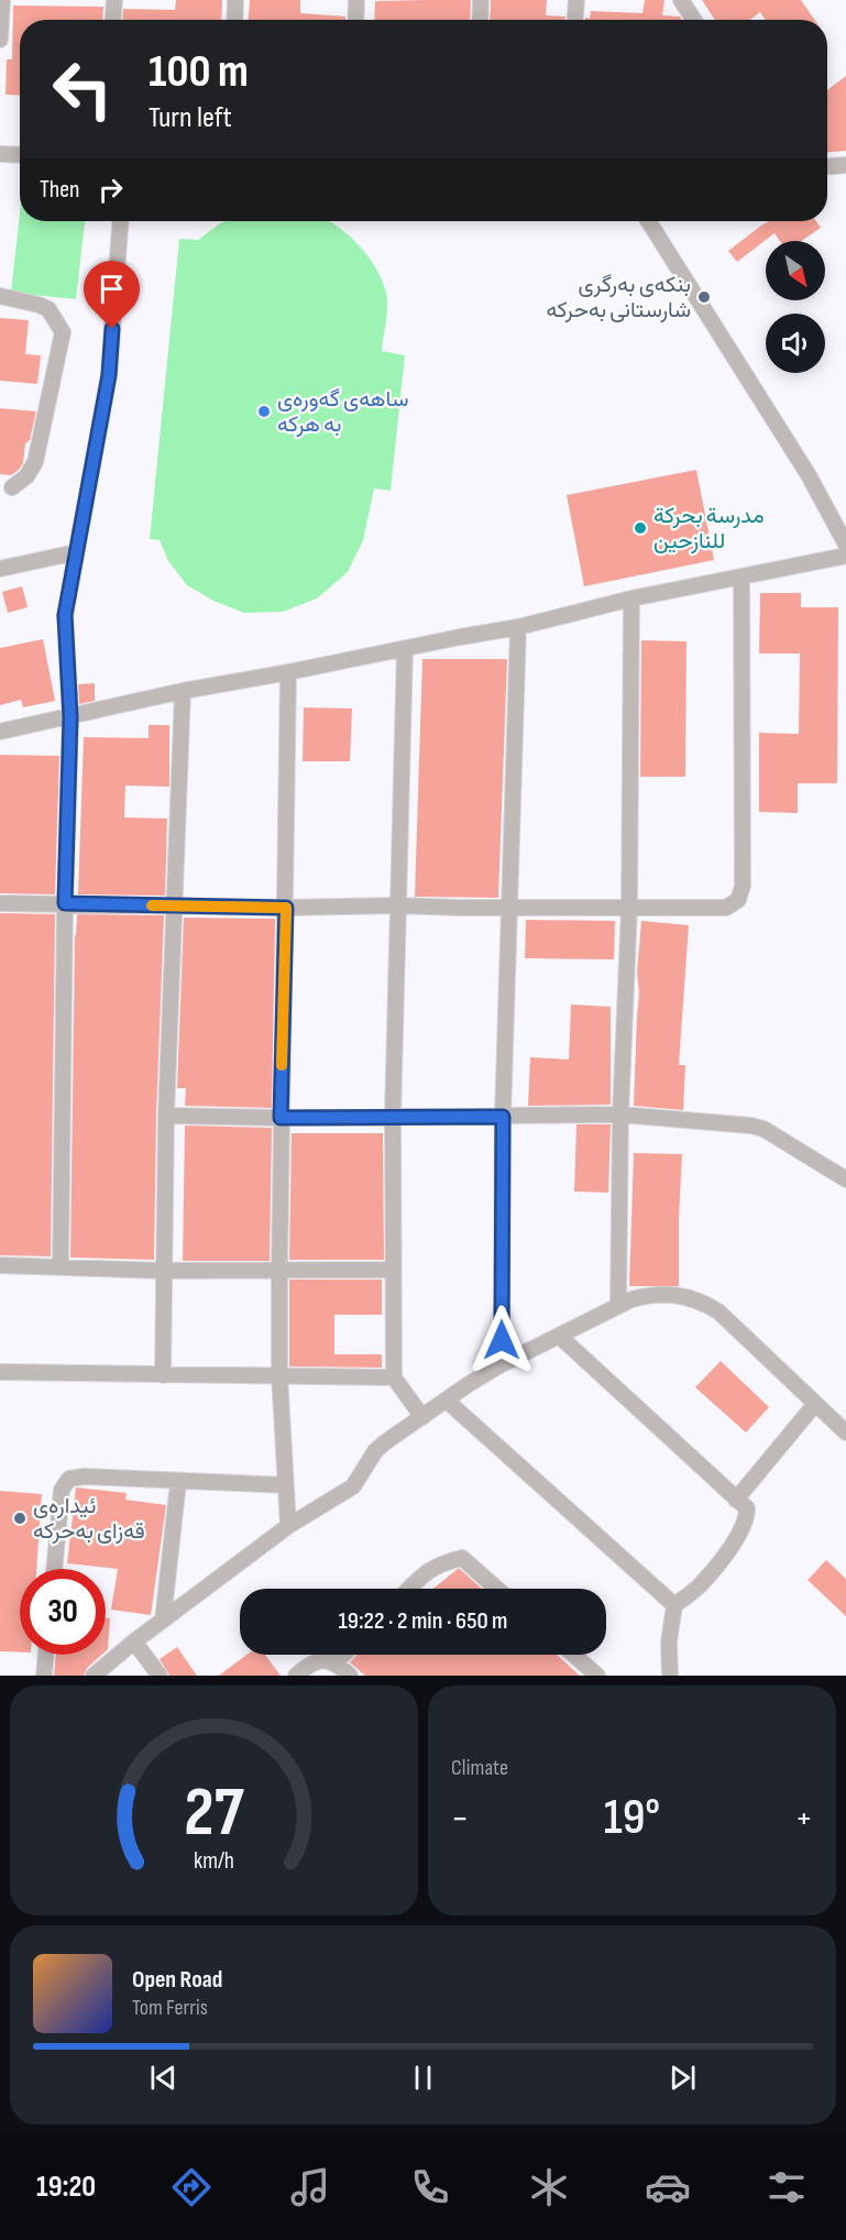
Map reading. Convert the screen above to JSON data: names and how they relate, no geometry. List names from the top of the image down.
{
  "places": [
    "بنکەی بەرگری شارستانی بەحرکە",
    "ساهه‌ی گه‌وره‌ی به هركه‌",
    "مدرسة بحركة للنازحين",
    "ئیدارەی قەزای بەحرکە"
  ],
  "north": "bottom right",
  "page": {
    "turn": ["100 m", "Turn left"],
    "then": "Then",
    "limit": "30",
    "trip": "19:22 · 2 min · 650 m",
    "tile": "Climate",
    "heat": ["−", "19°", "+"],
    "song": ["Open Road", "Tom Ferris"],
    "tabs": "19:20",
    "gauge": ["27", "km/h"]
  }
}
